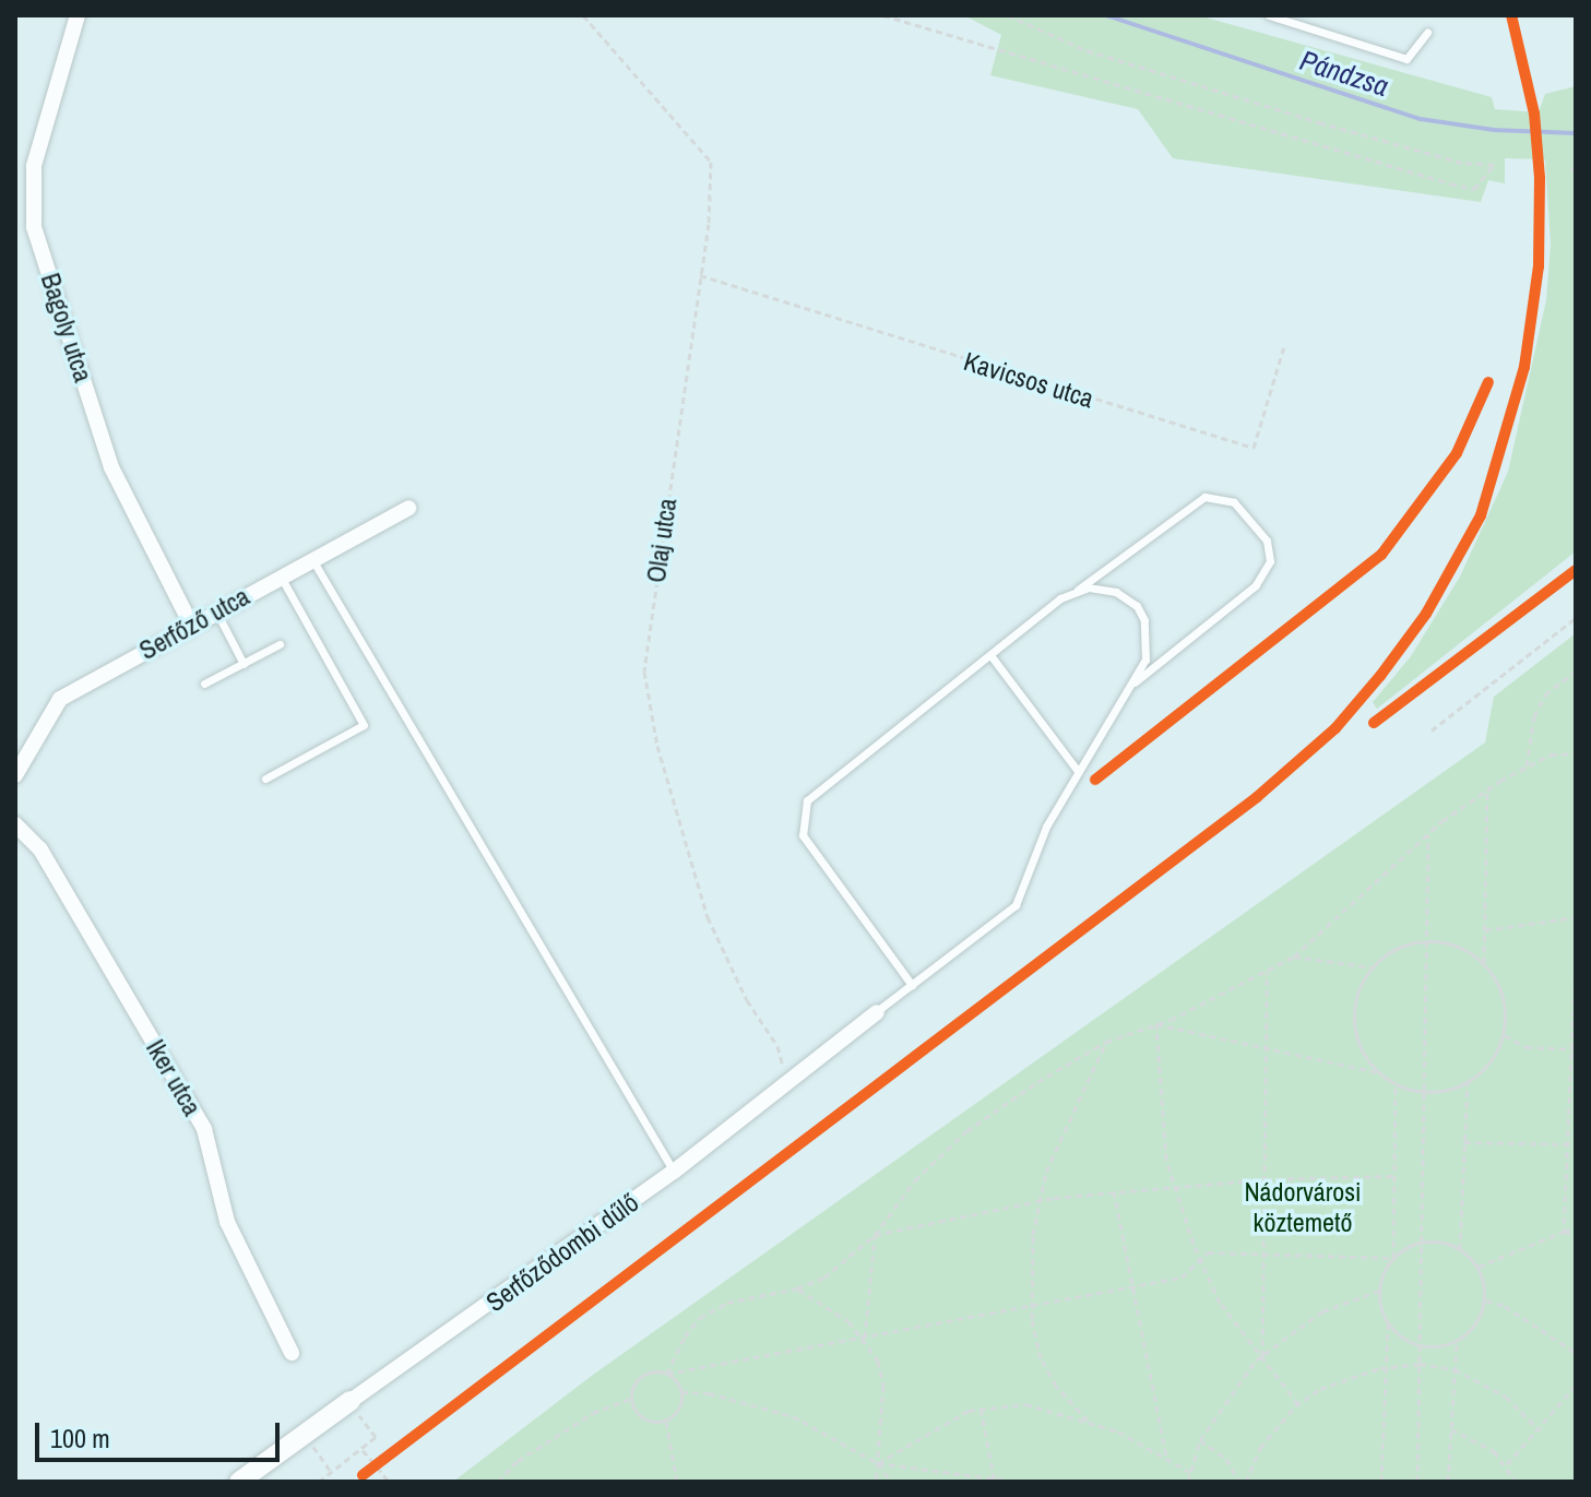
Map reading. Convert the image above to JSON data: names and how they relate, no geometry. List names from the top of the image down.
{
  "streets": {
    "street": [
      "Bagoly utca",
      "Serfőző utca",
      "Iker utca",
      "Serfőződombi dűlő"
    ],
    "path": ["Kavicsos utca", "Olaj utca"]
  },
  "crossings": [
    ["Bagoly utca", "Serfőző utca"],
    ["Kavicsos utca", "Olaj utca"],
    ["Olaj utca", "Serfőződombi dűlő"]
  ],
  "water": ["Pándzsa"],
  "parks": ["Nádorvárosi köztemető"],
  "scale_bar": "100 m"
}
